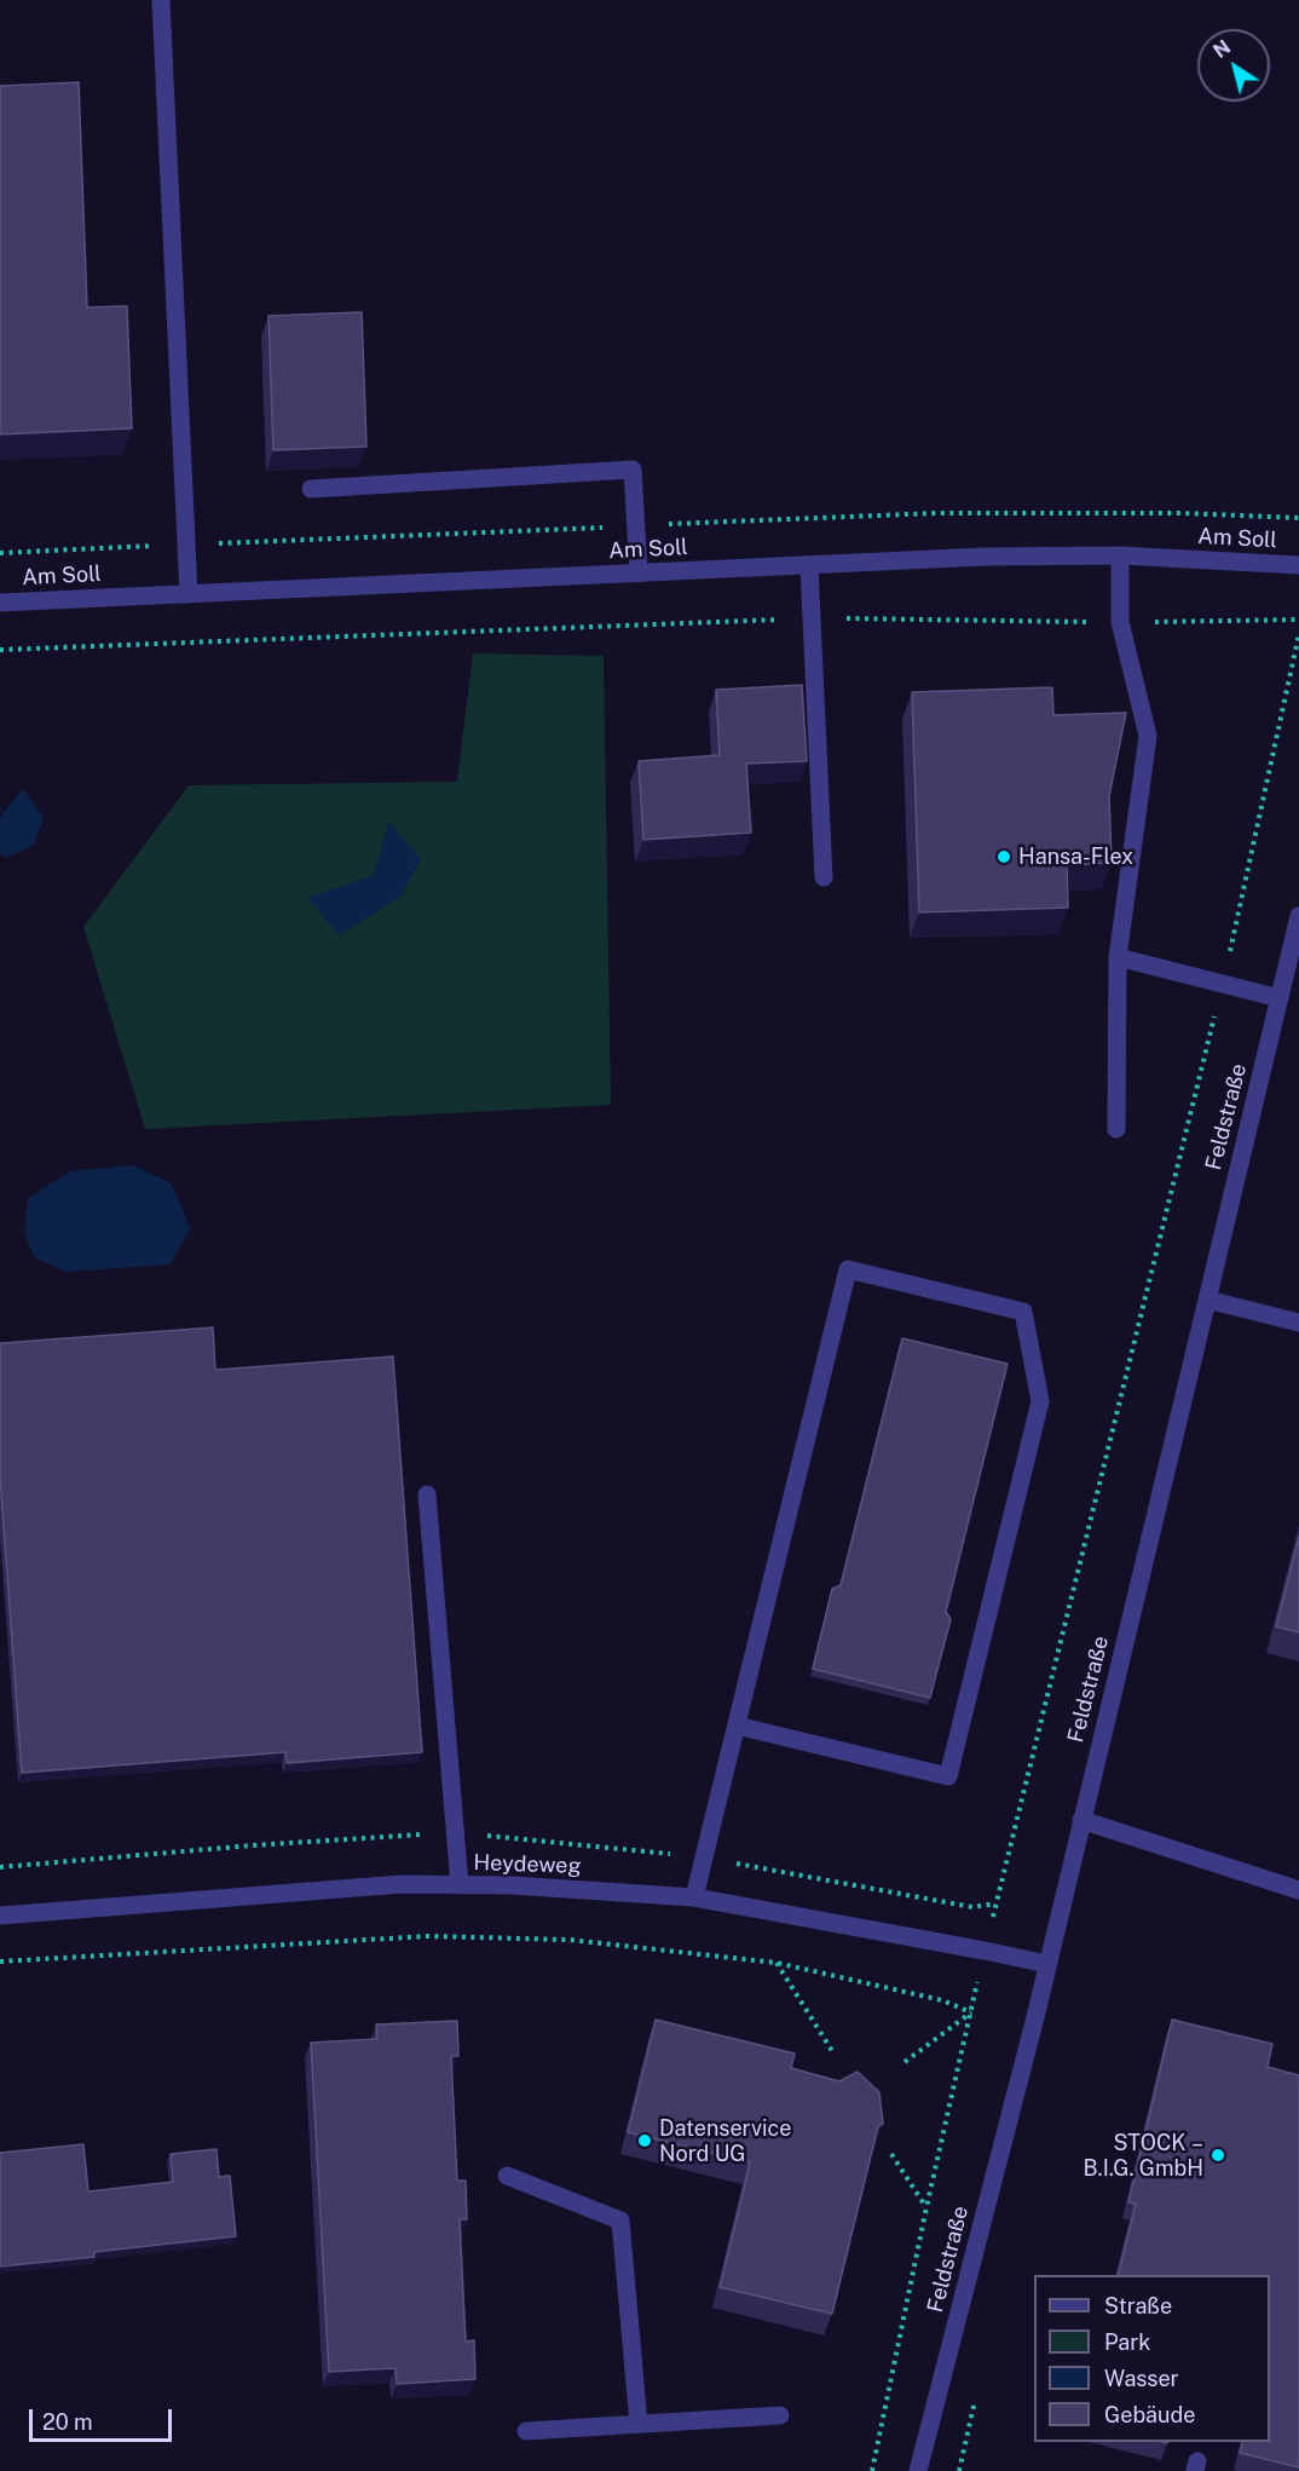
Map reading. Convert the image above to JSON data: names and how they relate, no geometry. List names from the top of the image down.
{
  "streets": {
    "street": ["Am Soll", "Feldstraße", "Heydeweg"]
  },
  "crossings": [
    ["Feldstraße", "Heydeweg"]
  ],
  "places": ["Hansa-Flex", "Datenservice Nord UG", "STOCK – B.I.G. GmbH"],
  "legend": [
    "Straße",
    "Park",
    "Wasser",
    "Gebäude"
  ],
  "scale_bar": "20 m",
  "north": "top left"
}
